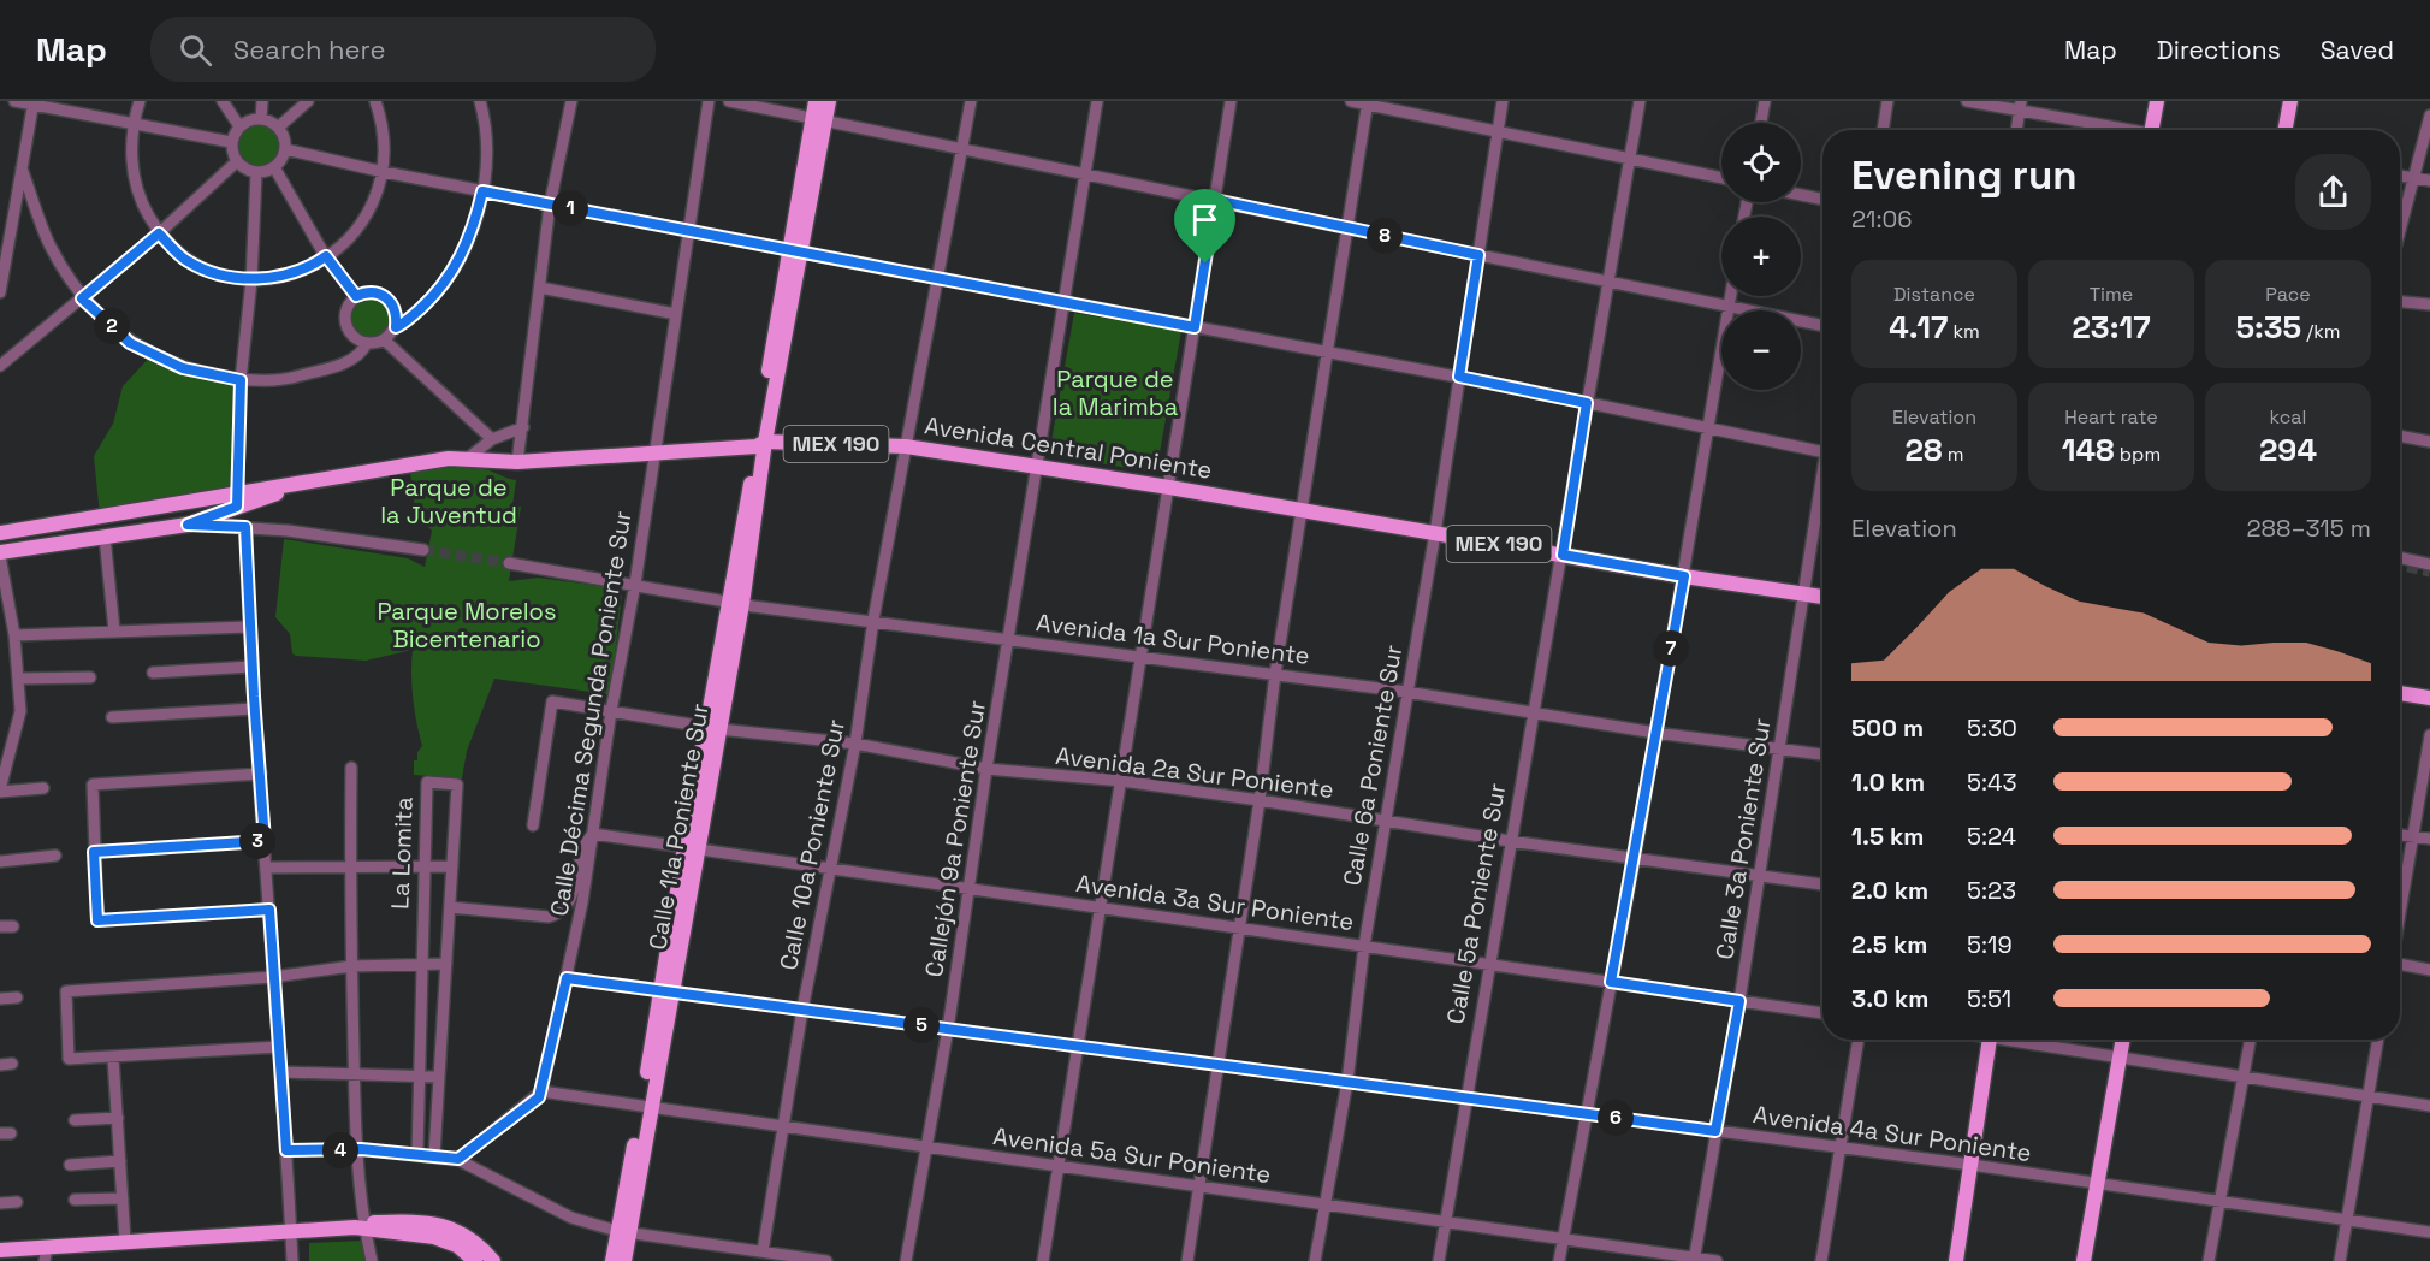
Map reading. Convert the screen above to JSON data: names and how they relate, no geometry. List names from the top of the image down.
{
  "streets": {
    "main road": ["MEX 190", "Avenida Central Poniente", "Calle 11a Poniente Sur"],
    "street": [
      "Avenida 1a Sur Poniente",
      "Calle Décima Segunda Poniente Sur",
      "Calle 6a Poniente Sur",
      "Avenida 2a Sur Poniente",
      "Callejón 9a Poniente Sur",
      "Calle 3a Poniente Sur",
      "Calle 10a Poniente Sur",
      "La Lomita",
      "Avenida 3a Sur Poniente",
      "Calle 5a Poniente Sur",
      "Avenida 4a Sur Poniente",
      "Avenida 5a Sur Poniente"
    ]
  },
  "crossings": [
    ["MEX 190", "Avenida Central Poniente"],
    ["Avenida Central Poniente", "Calle Décima Segunda Poniente Sur"],
    ["Avenida Central Poniente", "Calle 6a Poniente Sur"],
    ["Avenida Central Poniente", "Calle 11a Poniente Sur"],
    ["Avenida Central Poniente", "Callejón 9a Poniente Sur"],
    ["Avenida Central Poniente", "Calle 3a Poniente Sur"],
    ["Avenida Central Poniente", "Calle 10a Poniente Sur"],
    ["Avenida Central Poniente", "Calle 5a Poniente Sur"],
    ["Avenida 1a Sur Poniente", "Calle Décima Segunda Poniente Sur"],
    ["Avenida 1a Sur Poniente", "Calle 6a Poniente Sur"],
    ["Avenida 1a Sur Poniente", "Calle 11a Poniente Sur"],
    ["Avenida 1a Sur Poniente", "Callejón 9a Poniente Sur"],
    ["Avenida 1a Sur Poniente", "Calle 3a Poniente Sur"],
    ["Avenida 1a Sur Poniente", "Calle 10a Poniente Sur"],
    ["Avenida 1a Sur Poniente", "Calle 5a Poniente Sur"],
    ["Calle Décima Segunda Poniente Sur", "Avenida 2a Sur Poniente"],
    ["Calle Décima Segunda Poniente Sur", "Avenida 3a Sur Poniente"],
    ["Calle Décima Segunda Poniente Sur", "Avenida 4a Sur Poniente"],
    ["Calle Décima Segunda Poniente Sur", "Avenida 5a Sur Poniente"],
    ["Calle 6a Poniente Sur", "Avenida 2a Sur Poniente"],
    ["Calle 6a Poniente Sur", "Avenida 3a Sur Poniente"],
    ["Calle 6a Poniente Sur", "Avenida 4a Sur Poniente"],
    ["Calle 6a Poniente Sur", "Avenida 5a Sur Poniente"],
    ["Avenida 2a Sur Poniente", "Calle 11a Poniente Sur"],
    ["Avenida 2a Sur Poniente", "Callejón 9a Poniente Sur"],
    ["Avenida 2a Sur Poniente", "Calle 3a Poniente Sur"],
    ["Avenida 2a Sur Poniente", "Calle 10a Poniente Sur"],
    ["Avenida 2a Sur Poniente", "Calle 5a Poniente Sur"],
    ["Calle 11a Poniente Sur", "Avenida 3a Sur Poniente"],
    ["Calle 11a Poniente Sur", "Avenida 4a Sur Poniente"],
    ["Calle 11a Poniente Sur", "Avenida 5a Sur Poniente"],
    ["Callejón 9a Poniente Sur", "Avenida 3a Sur Poniente"],
    ["Callejón 9a Poniente Sur", "Avenida 4a Sur Poniente"],
    ["Callejón 9a Poniente Sur", "Avenida 5a Sur Poniente"],
    ["Calle 3a Poniente Sur", "Avenida 3a Sur Poniente"],
    ["Calle 3a Poniente Sur", "Avenida 4a Sur Poniente"],
    ["Calle 3a Poniente Sur", "Avenida 5a Sur Poniente"],
    ["Calle 10a Poniente Sur", "Avenida 3a Sur Poniente"],
    ["Calle 10a Poniente Sur", "Avenida 4a Sur Poniente"],
    ["Calle 10a Poniente Sur", "Avenida 5a Sur Poniente"],
    ["Avenida 3a Sur Poniente", "Calle 5a Poniente Sur"],
    ["Calle 5a Poniente Sur", "Avenida 4a Sur Poniente"],
    ["Calle 5a Poniente Sur", "Avenida 5a Sur Poniente"]
  ],
  "parks": ["Parque de la Marimba", "Parque de la Juventud", "Parque Morelos Bicentenario"],
  "page": {
    "header": "Map",
    "search": "Search here",
    "nav": ["Map", "Directions", "Saved"],
    "map_buttons": ["+", "−"],
    "heading": ["Evening run", "21:06"],
    "pins": [
      "1",
      "8",
      "2",
      "7",
      "3",
      "5",
      "6",
      "4"
    ],
    "stats": [
      ["Distance", "4.17 km"],
      ["Time", "23:17"],
      ["Pace", "5:35 /km"],
      ["Elevation", "28 m"],
      ["Heart rate", "148 bpm"],
      ["kcal", "294"]
    ],
    "chart": ["Elevation", "288–315 m"],
    "list": [
      {
        "name": "500 m",
        "note": "5:30"
      },
      {
        "name": "1.0 km",
        "note": "5:43"
      },
      {
        "name": "1.5 km",
        "note": "5:24"
      },
      {
        "name": "2.0 km",
        "note": "5:23"
      },
      {
        "name": "2.5 km",
        "note": "5:19"
      },
      {
        "name": "3.0 km",
        "note": "5:51"
      }
    ]
  }
}
